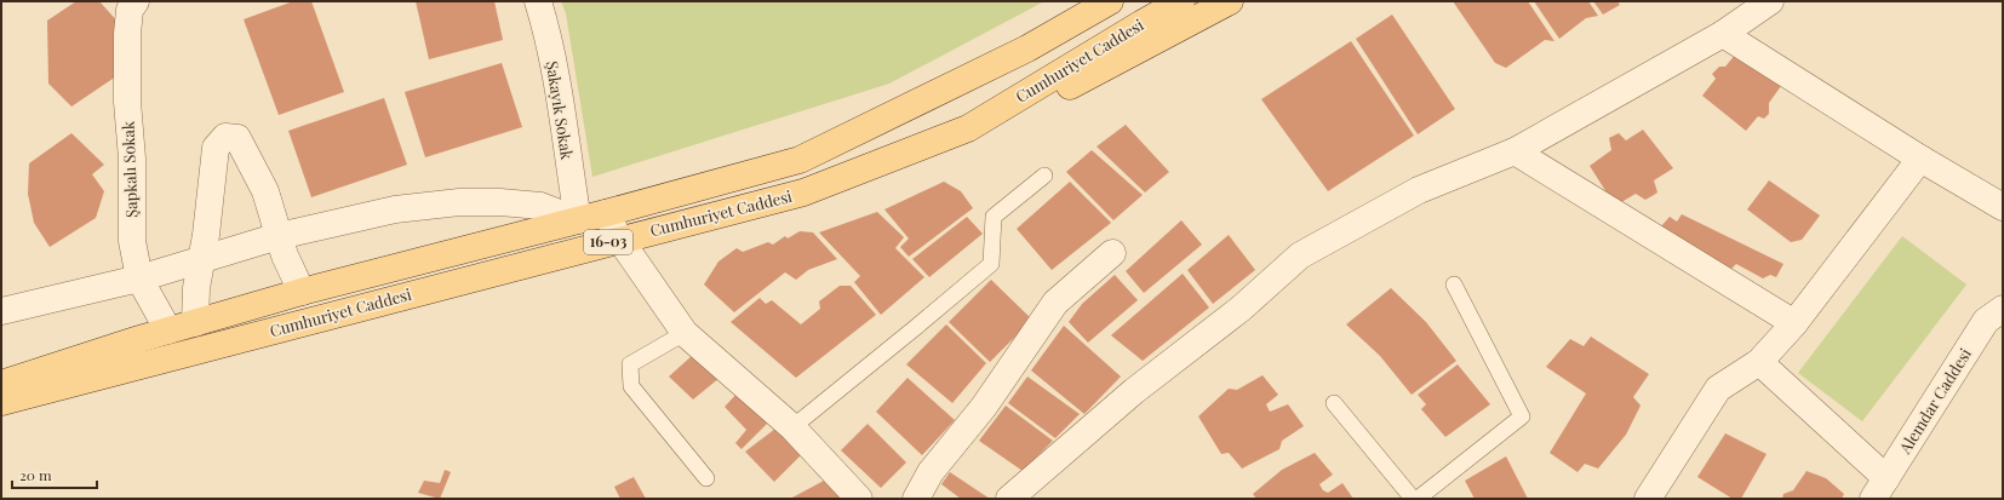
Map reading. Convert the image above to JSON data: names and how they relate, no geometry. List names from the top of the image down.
{
  "streets": {
    "main road": ["Cumhuriyet Caddesi", "16-03"],
    "street": ["Şakayık Sokak", "Şapkalı Sokak", "Alemdar Caddesi"]
  },
  "crossings": [
    ["Cumhuriyet Caddesi", "Şakayık Sokak"],
    ["Cumhuriyet Caddesi", "Şapkalı Sokak"]
  ],
  "scale_bar": "20 m"
}
